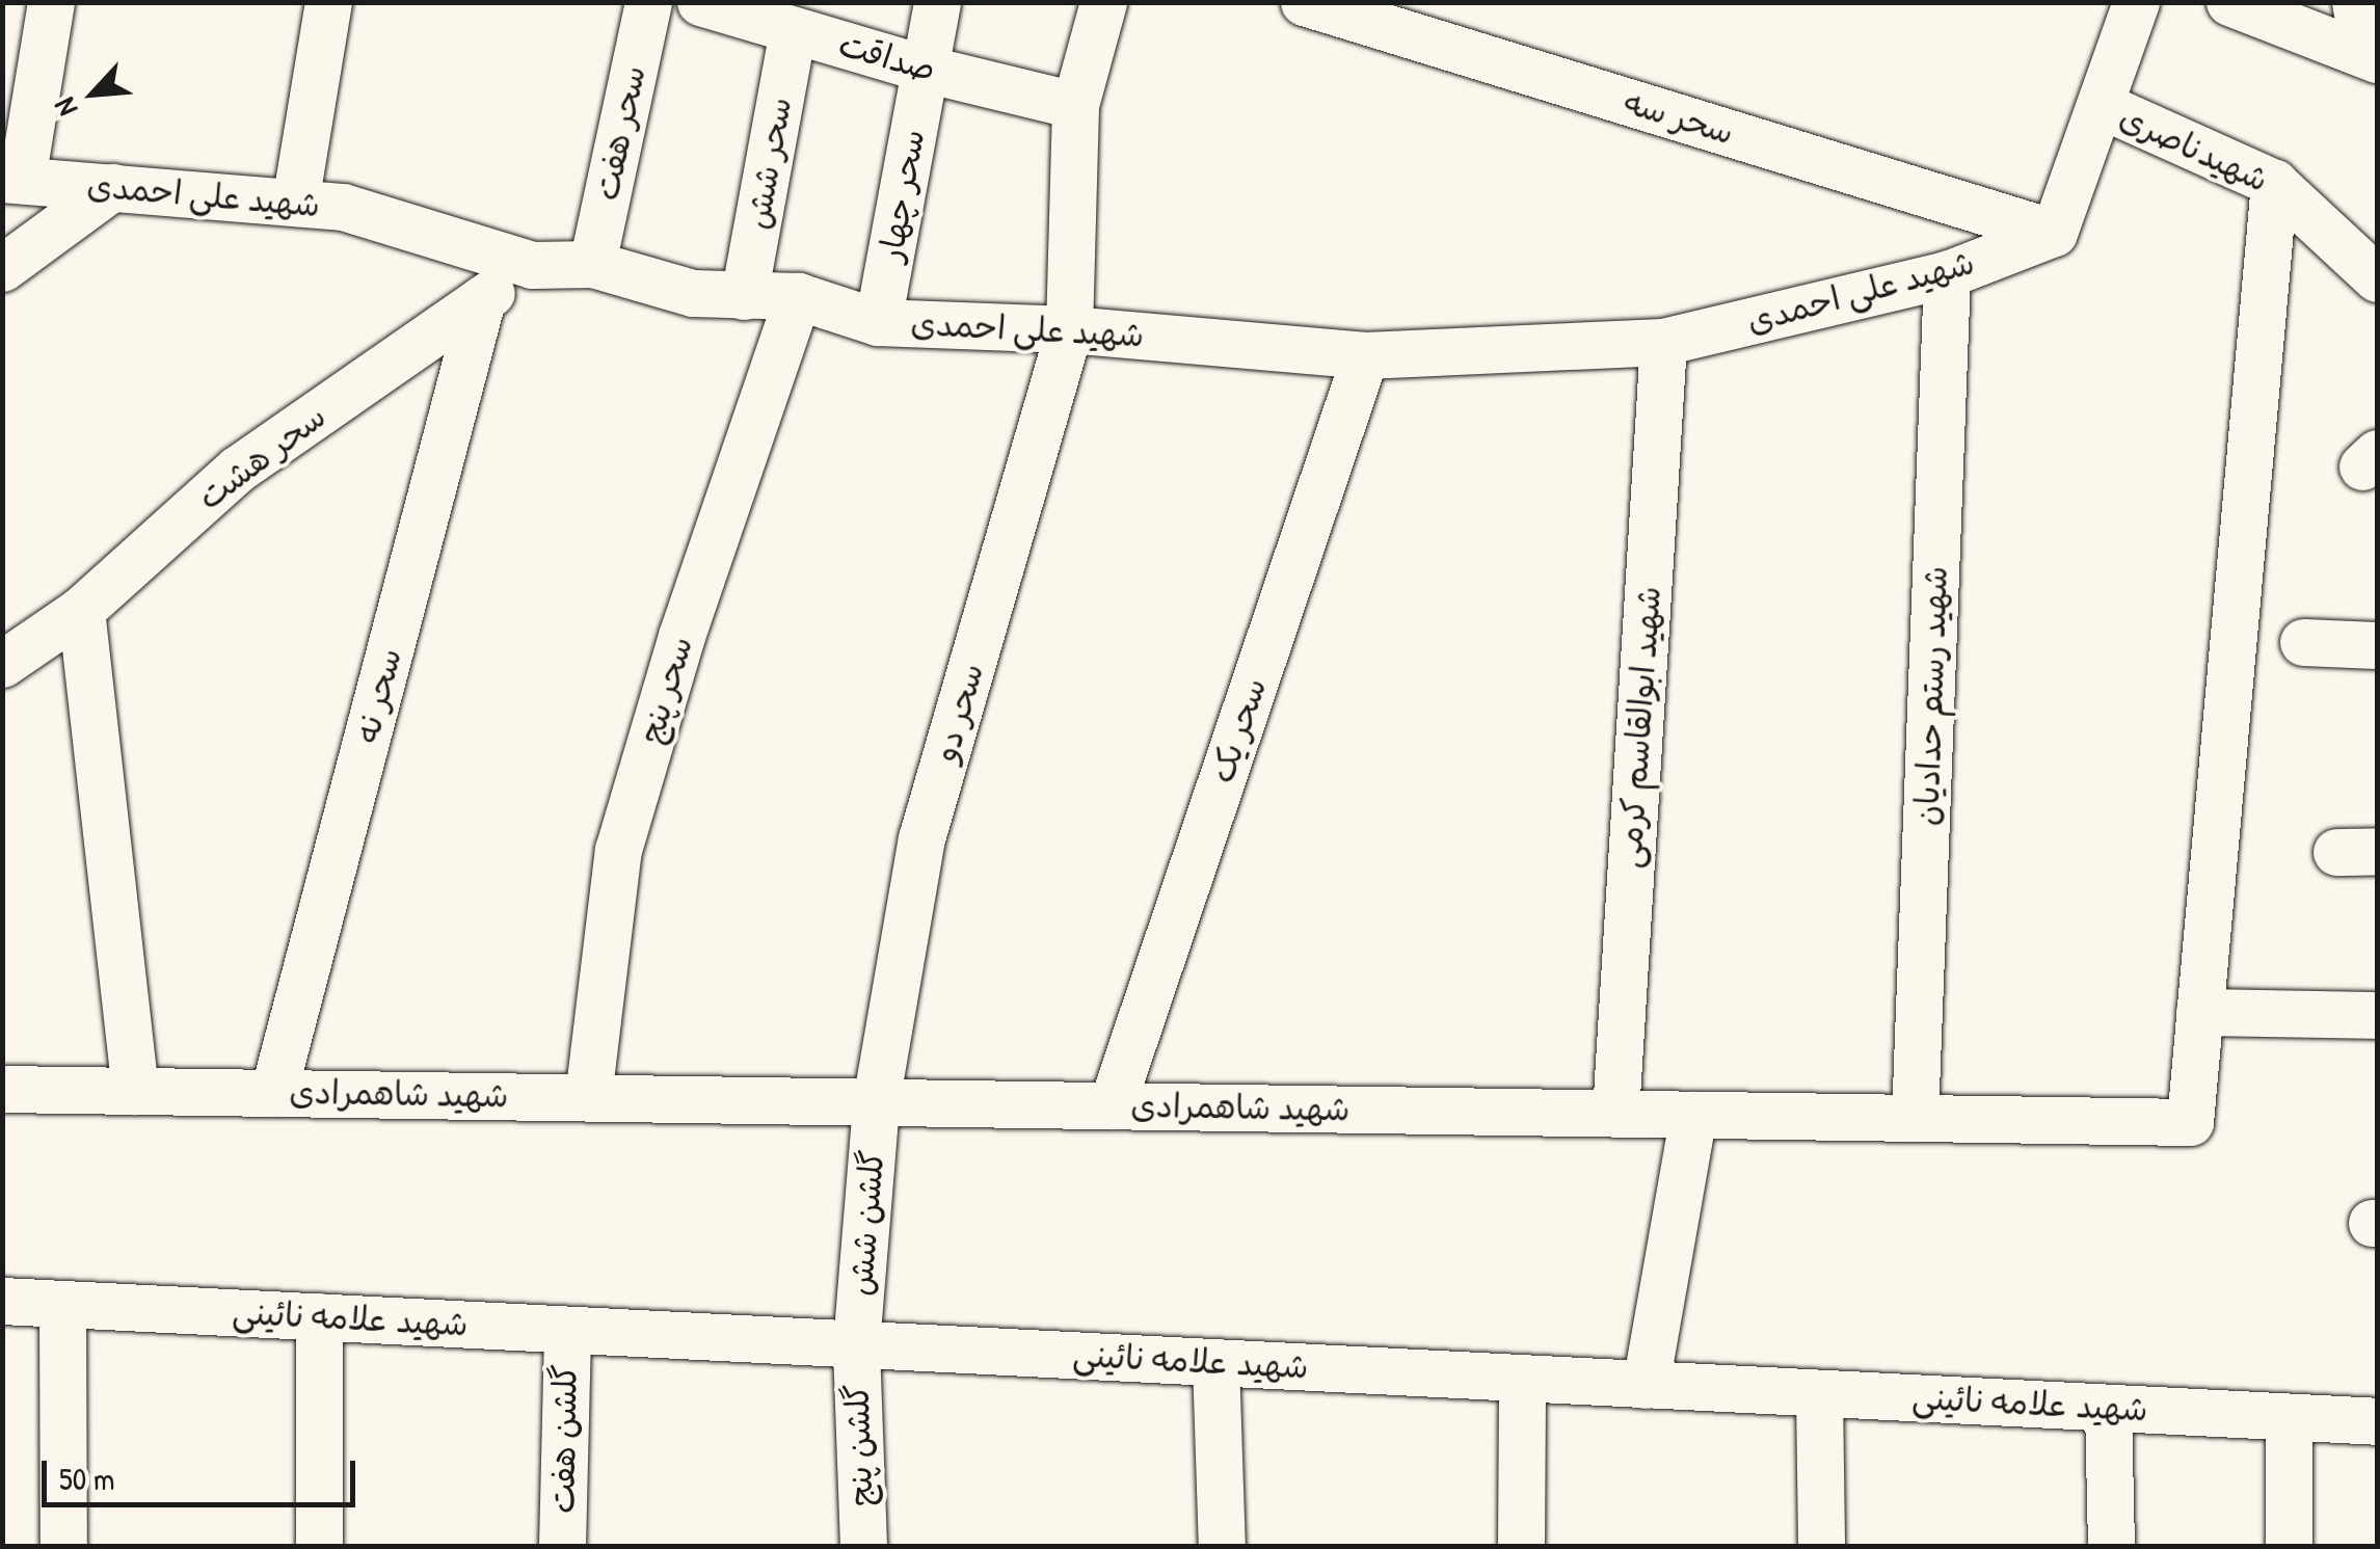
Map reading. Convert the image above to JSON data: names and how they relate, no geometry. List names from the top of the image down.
{
  "streets": {
    "street": [
      "صداقت",
      "سحر سه",
      "سحر هفت",
      "شهیدناصری",
      "سحر شش",
      "شهید علی احمدی",
      "سحر چهار",
      "سحر هشت",
      "سحر پنج",
      "سحر نه",
      "شهید رستم حدادیان",
      "سحر دو",
      "شهید ابوالقاسم کرمی",
      "سحر یک",
      "شهید شاهمرادی",
      "گلشن شش",
      "شهید علامه‌ نائینی",
      "گلشن هفت",
      "گلشن پنج"
    ]
  },
  "crossings": [
    ["صداقت", "سحر شش"],
    ["صداقت", "سحر چهار"],
    ["سحر سه", "شهید علی احمدی"],
    ["سحر هفت", "شهید علی احمدی"],
    ["سحر شش", "شهید علی احمدی"],
    ["شهید علی احمدی", "سحر چهار"],
    ["شهید علی احمدی", "سحر هشت"],
    ["شهید علی احمدی", "سحر پنج"],
    ["شهید علی احمدی", "شهید رستم حدادیان"],
    ["شهید علی احمدی", "سحر دو"],
    ["شهید علی احمدی", "شهید ابوالقاسم کرمی"],
    ["شهید علی احمدی", "سحر یک"],
    ["سحر هشت", "سحر نه"],
    ["سحر پنج", "شهید شاهمرادی"],
    ["سحر نه", "شهید شاهمرادی"],
    ["شهید رستم حدادیان", "شهید شاهمرادی"],
    ["سحر دو", "شهید شاهمرادی"],
    ["سحر دو", "گلشن شش"],
    ["شهید ابوالقاسم کرمی", "شهید شاهمرادی"],
    ["سحر یک", "شهید شاهمرادی"],
    ["شهید شاهمرادی", "گلشن شش"],
    ["گلشن شش", "شهید علامه‌ نائینی"],
    ["گلشن شش", "گلشن پنج"],
    ["شهید علامه‌ نائینی", "گلشن هفت"],
    ["شهید علامه‌ نائینی", "گلشن پنج"]
  ],
  "scale_bar": "50 m",
  "north": "bottom left"
}
